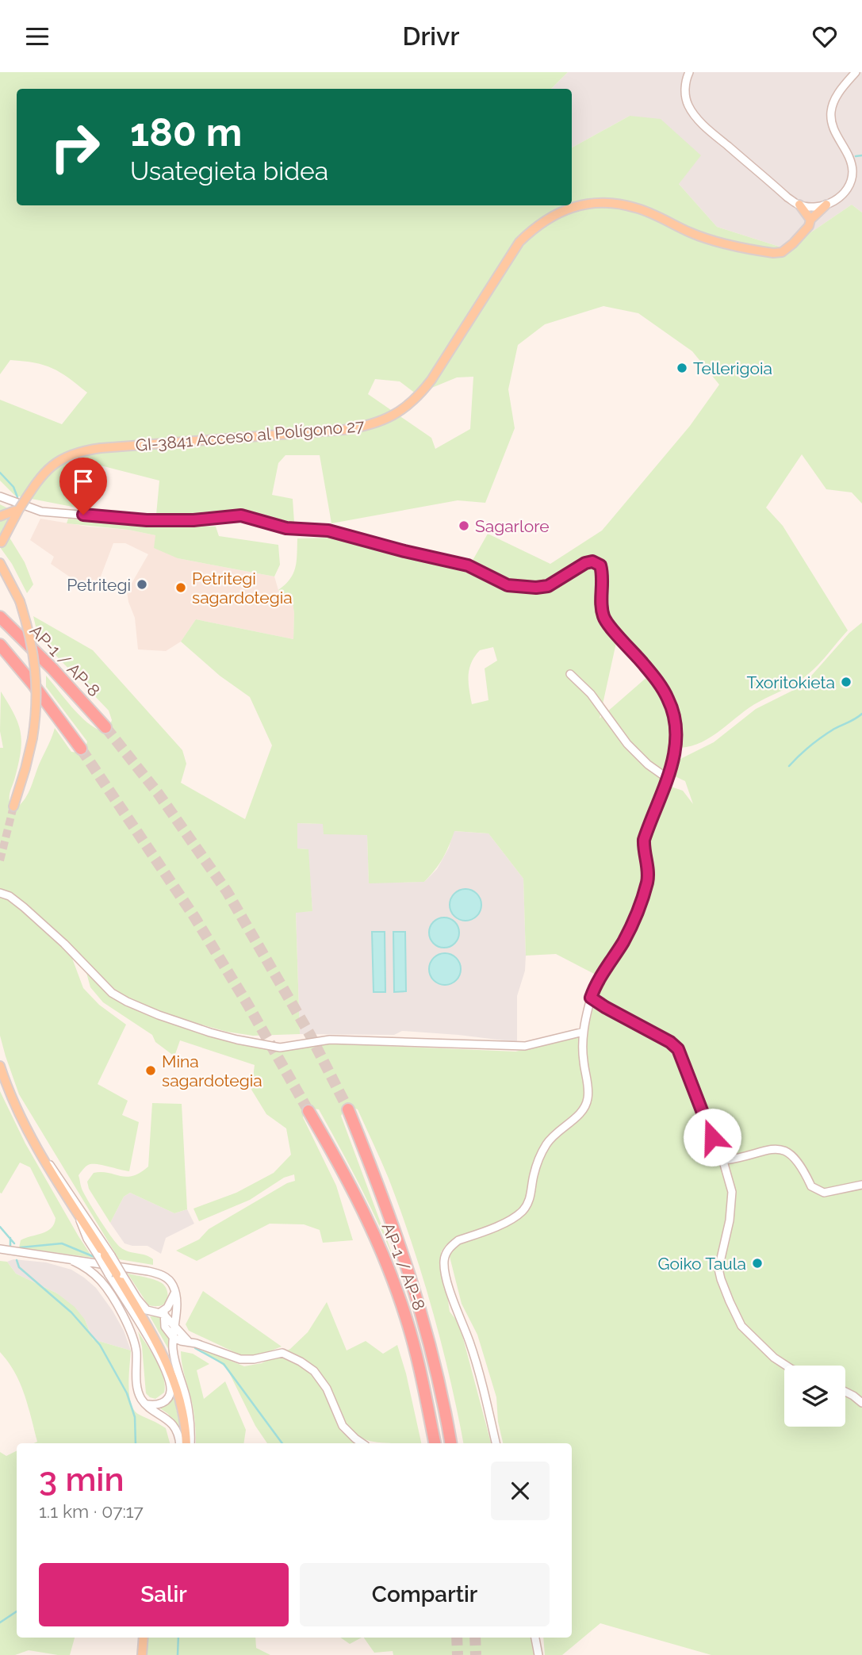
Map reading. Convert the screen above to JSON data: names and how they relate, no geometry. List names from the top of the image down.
{
  "streets": {
    "highway": ["AP-1 / AP-8"],
    "main road": ["GI-3841 Acceso al Polígono 27"]
  },
  "places": [
    "Tellerigoia",
    "Sagarlore",
    "Petritegi",
    "Petritegi sagardotegia",
    "Txoritokieta",
    "Mina sagardotegia",
    "Goiko Taula"
  ],
  "page": {
    "header": "Drivr",
    "turn": ["180 m", "Usategieta bidea"],
    "heading": ["3 min", "1.1 km · 07:17"],
    "buttons": ["Salir", "Compartir"]
  }
}
